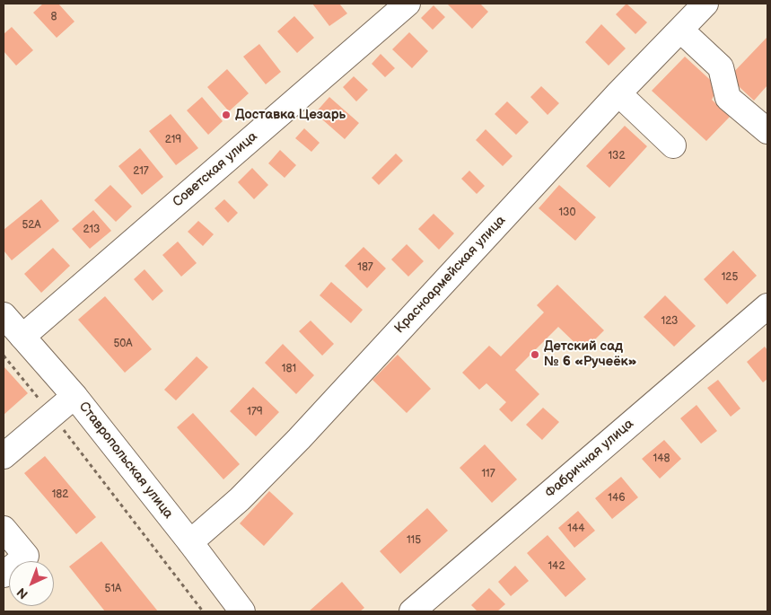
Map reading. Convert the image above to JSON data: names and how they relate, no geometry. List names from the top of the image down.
{
  "streets": {
    "street": [
      "Советская улица",
      "Красноармейская улица",
      "Фабричная улица",
      "Ставропольская улица"
    ]
  },
  "crossings": [
    ["Советская улица", "Ставропольская улица"],
    ["Красноармейская улица", "Ставропольская улица"]
  ],
  "places": ["Доставка Цезарь", "Детский сад № 6 «Ручеёк»"],
  "house_numbers": [
    "8",
    "219",
    "132",
    "217",
    "130",
    "52А",
    "213",
    "187",
    "125",
    "123",
    "50А",
    "181",
    "179",
    "148",
    "117",
    "182",
    "146",
    "144",
    "115",
    "142",
    "51А"
  ],
  "north": "bottom left"
}
